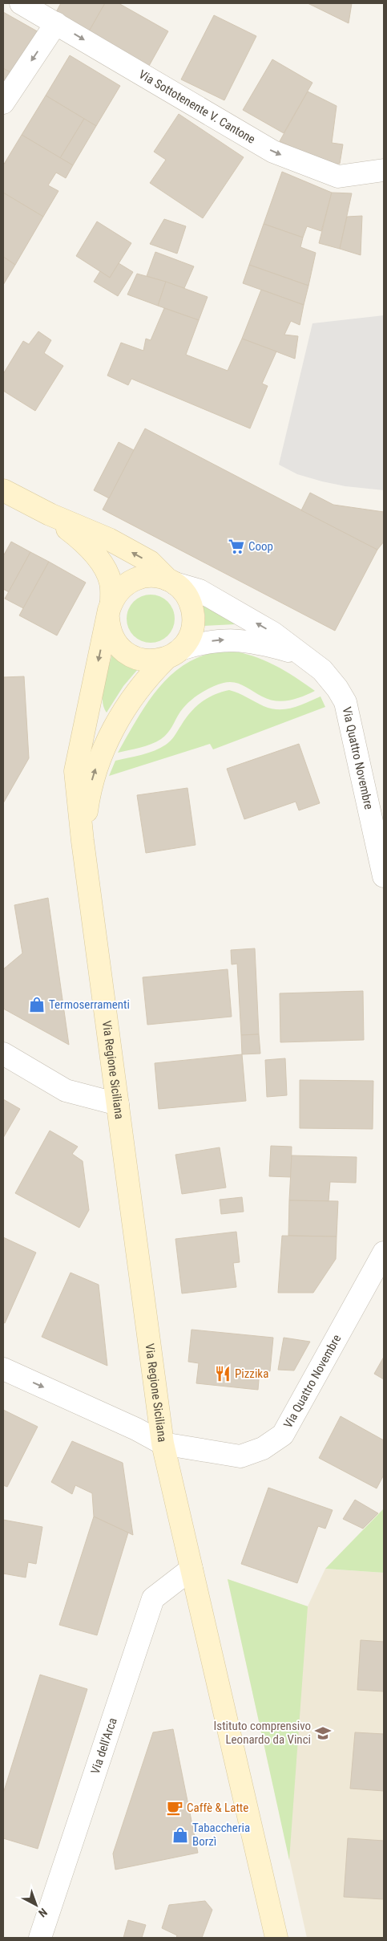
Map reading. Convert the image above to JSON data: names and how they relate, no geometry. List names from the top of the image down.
{
  "streets": {
    "main road": ["Via Regione Siciliana"],
    "street": ["Via Sottotenente V. Cantone", "Via Quattro Novembre", "Via dell'Arca"]
  },
  "crossings": [
    ["Via Quattro Novembre", "Via Regione Siciliana"],
    ["Via Regione Siciliana", "Via dell'Arca"]
  ],
  "one_way": ["Via Sottotenente V. Cantone"],
  "places": {
    "supermarket": ["Coop"],
    "shop": ["Termoserramenti", "Tabaccheria Borzì"],
    "restaurant": ["Pizzika"],
    "school or university": ["Istituto comprensivo Leonardo da Vinci"],
    "cafe": ["Caffè & Latte"]
  },
  "north": "bottom right"
}
